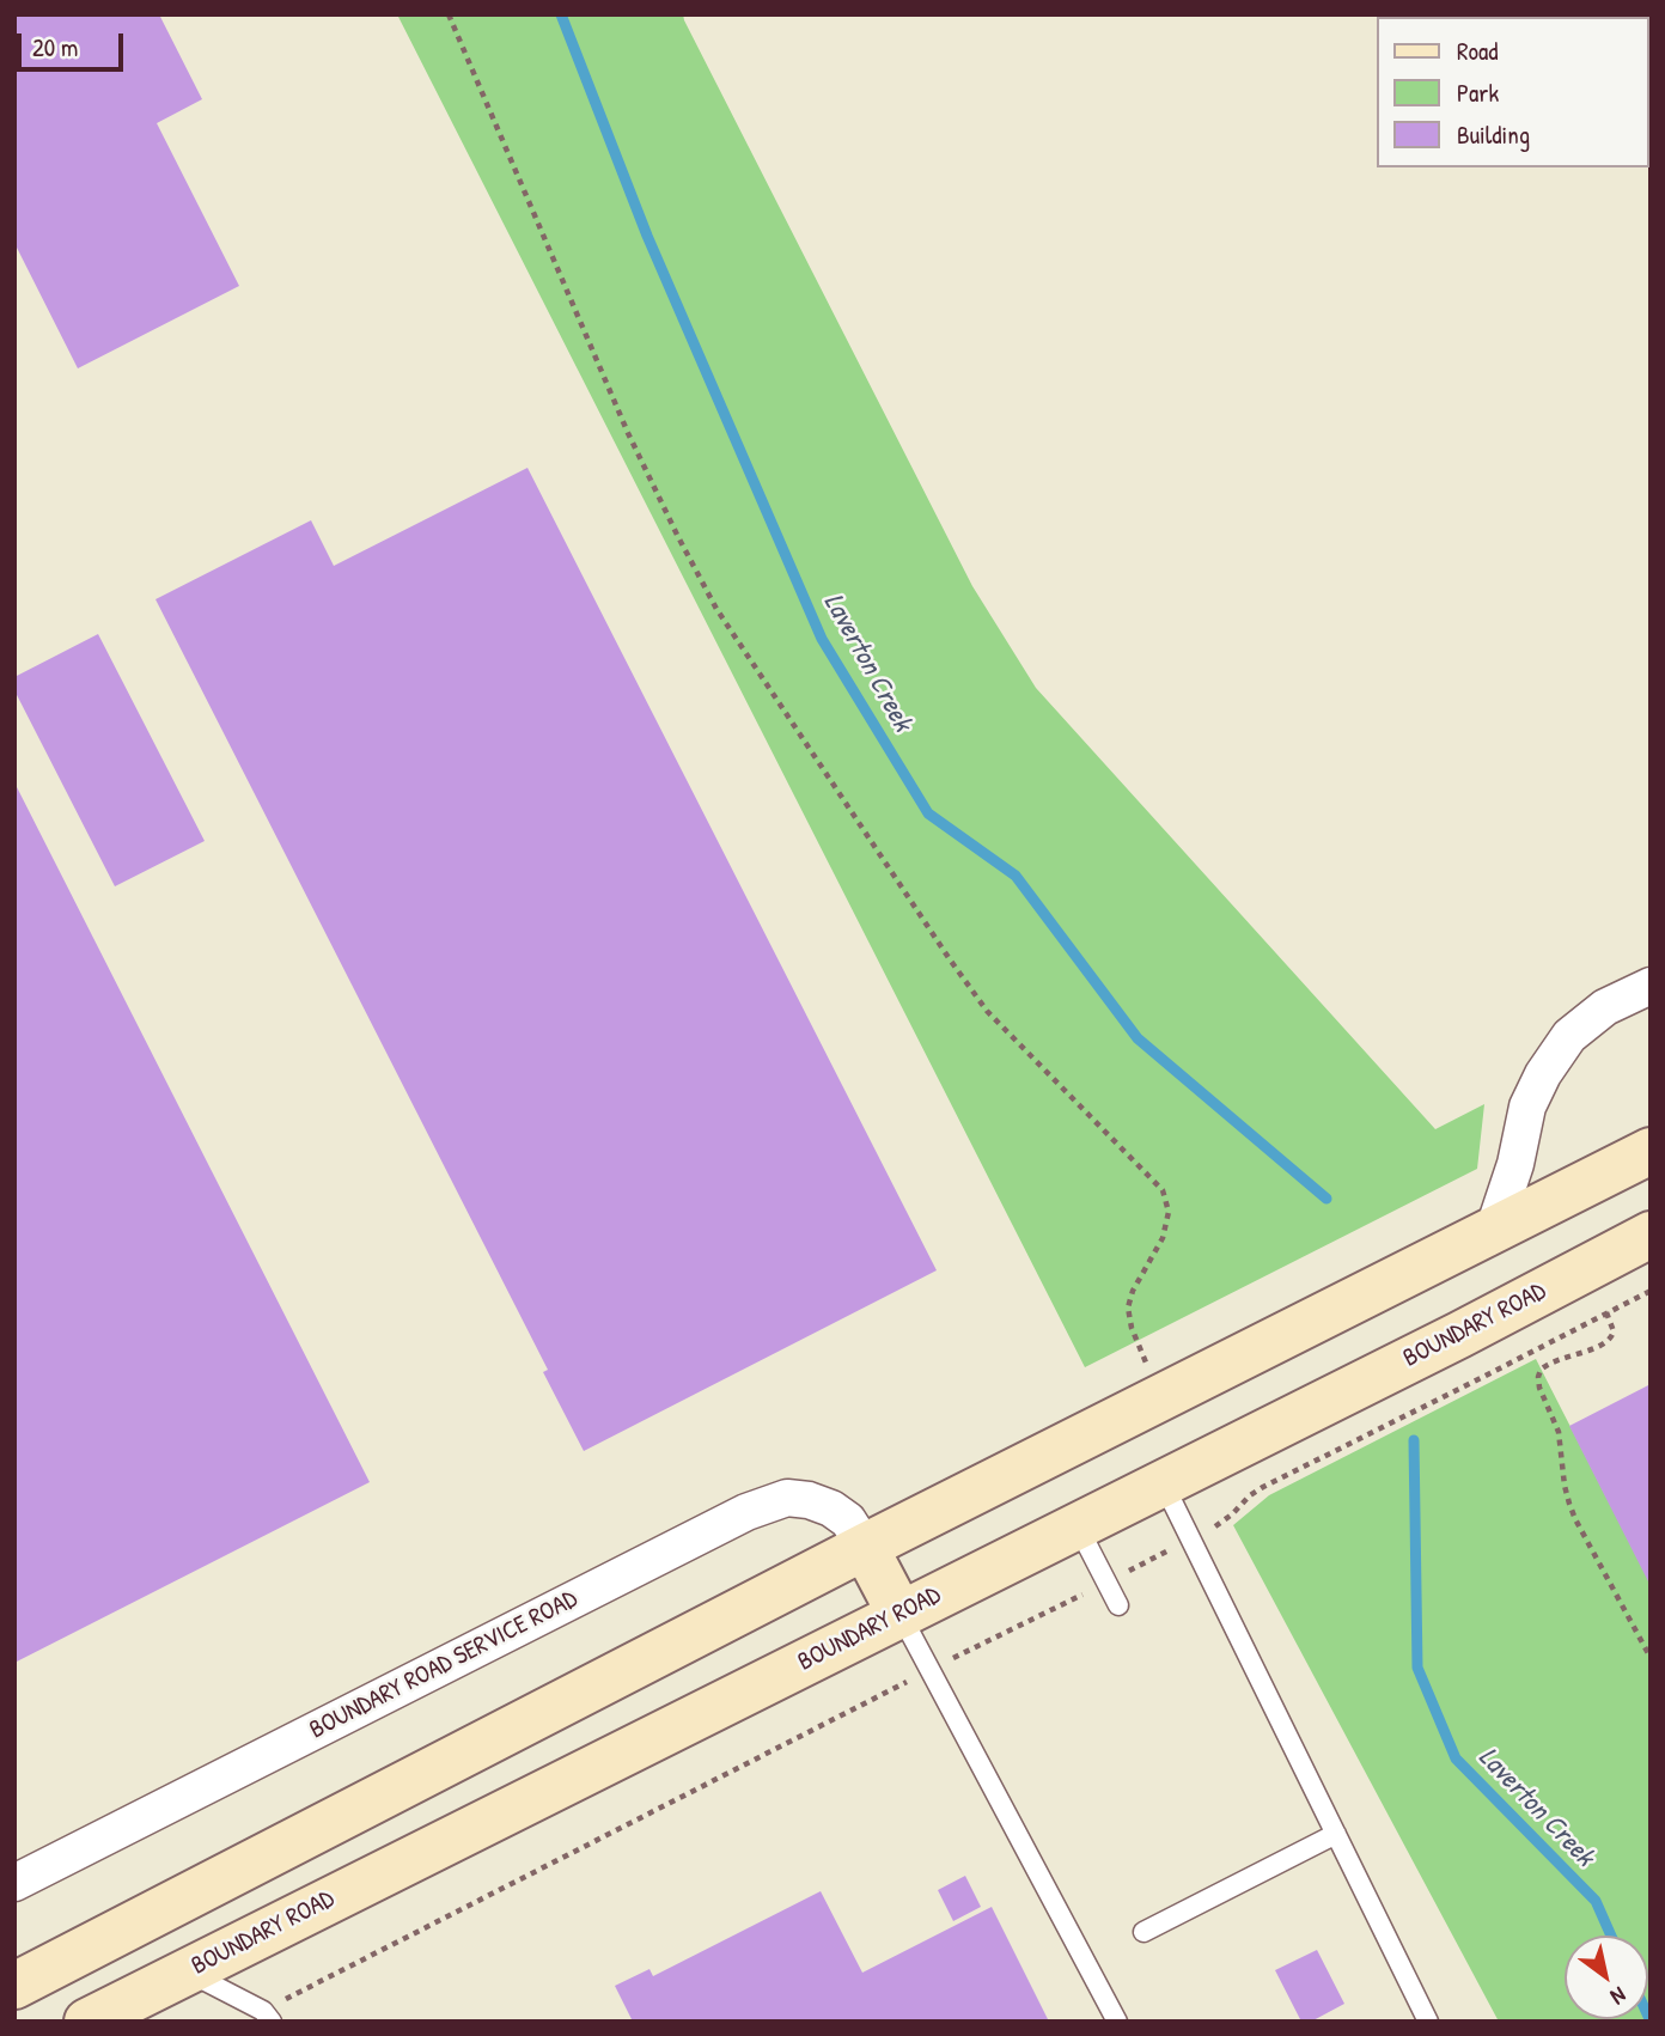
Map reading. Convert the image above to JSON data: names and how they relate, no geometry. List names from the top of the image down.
{
  "streets": {
    "main road": ["BOUNDARY ROAD"],
    "street": ["BOUNDARY ROAD SERVICE ROAD"]
  },
  "water": ["Laverton Creek"],
  "legend": ["Road", "Park", "Building"],
  "scale_bar": "20 m",
  "north": "bottom right"
}
